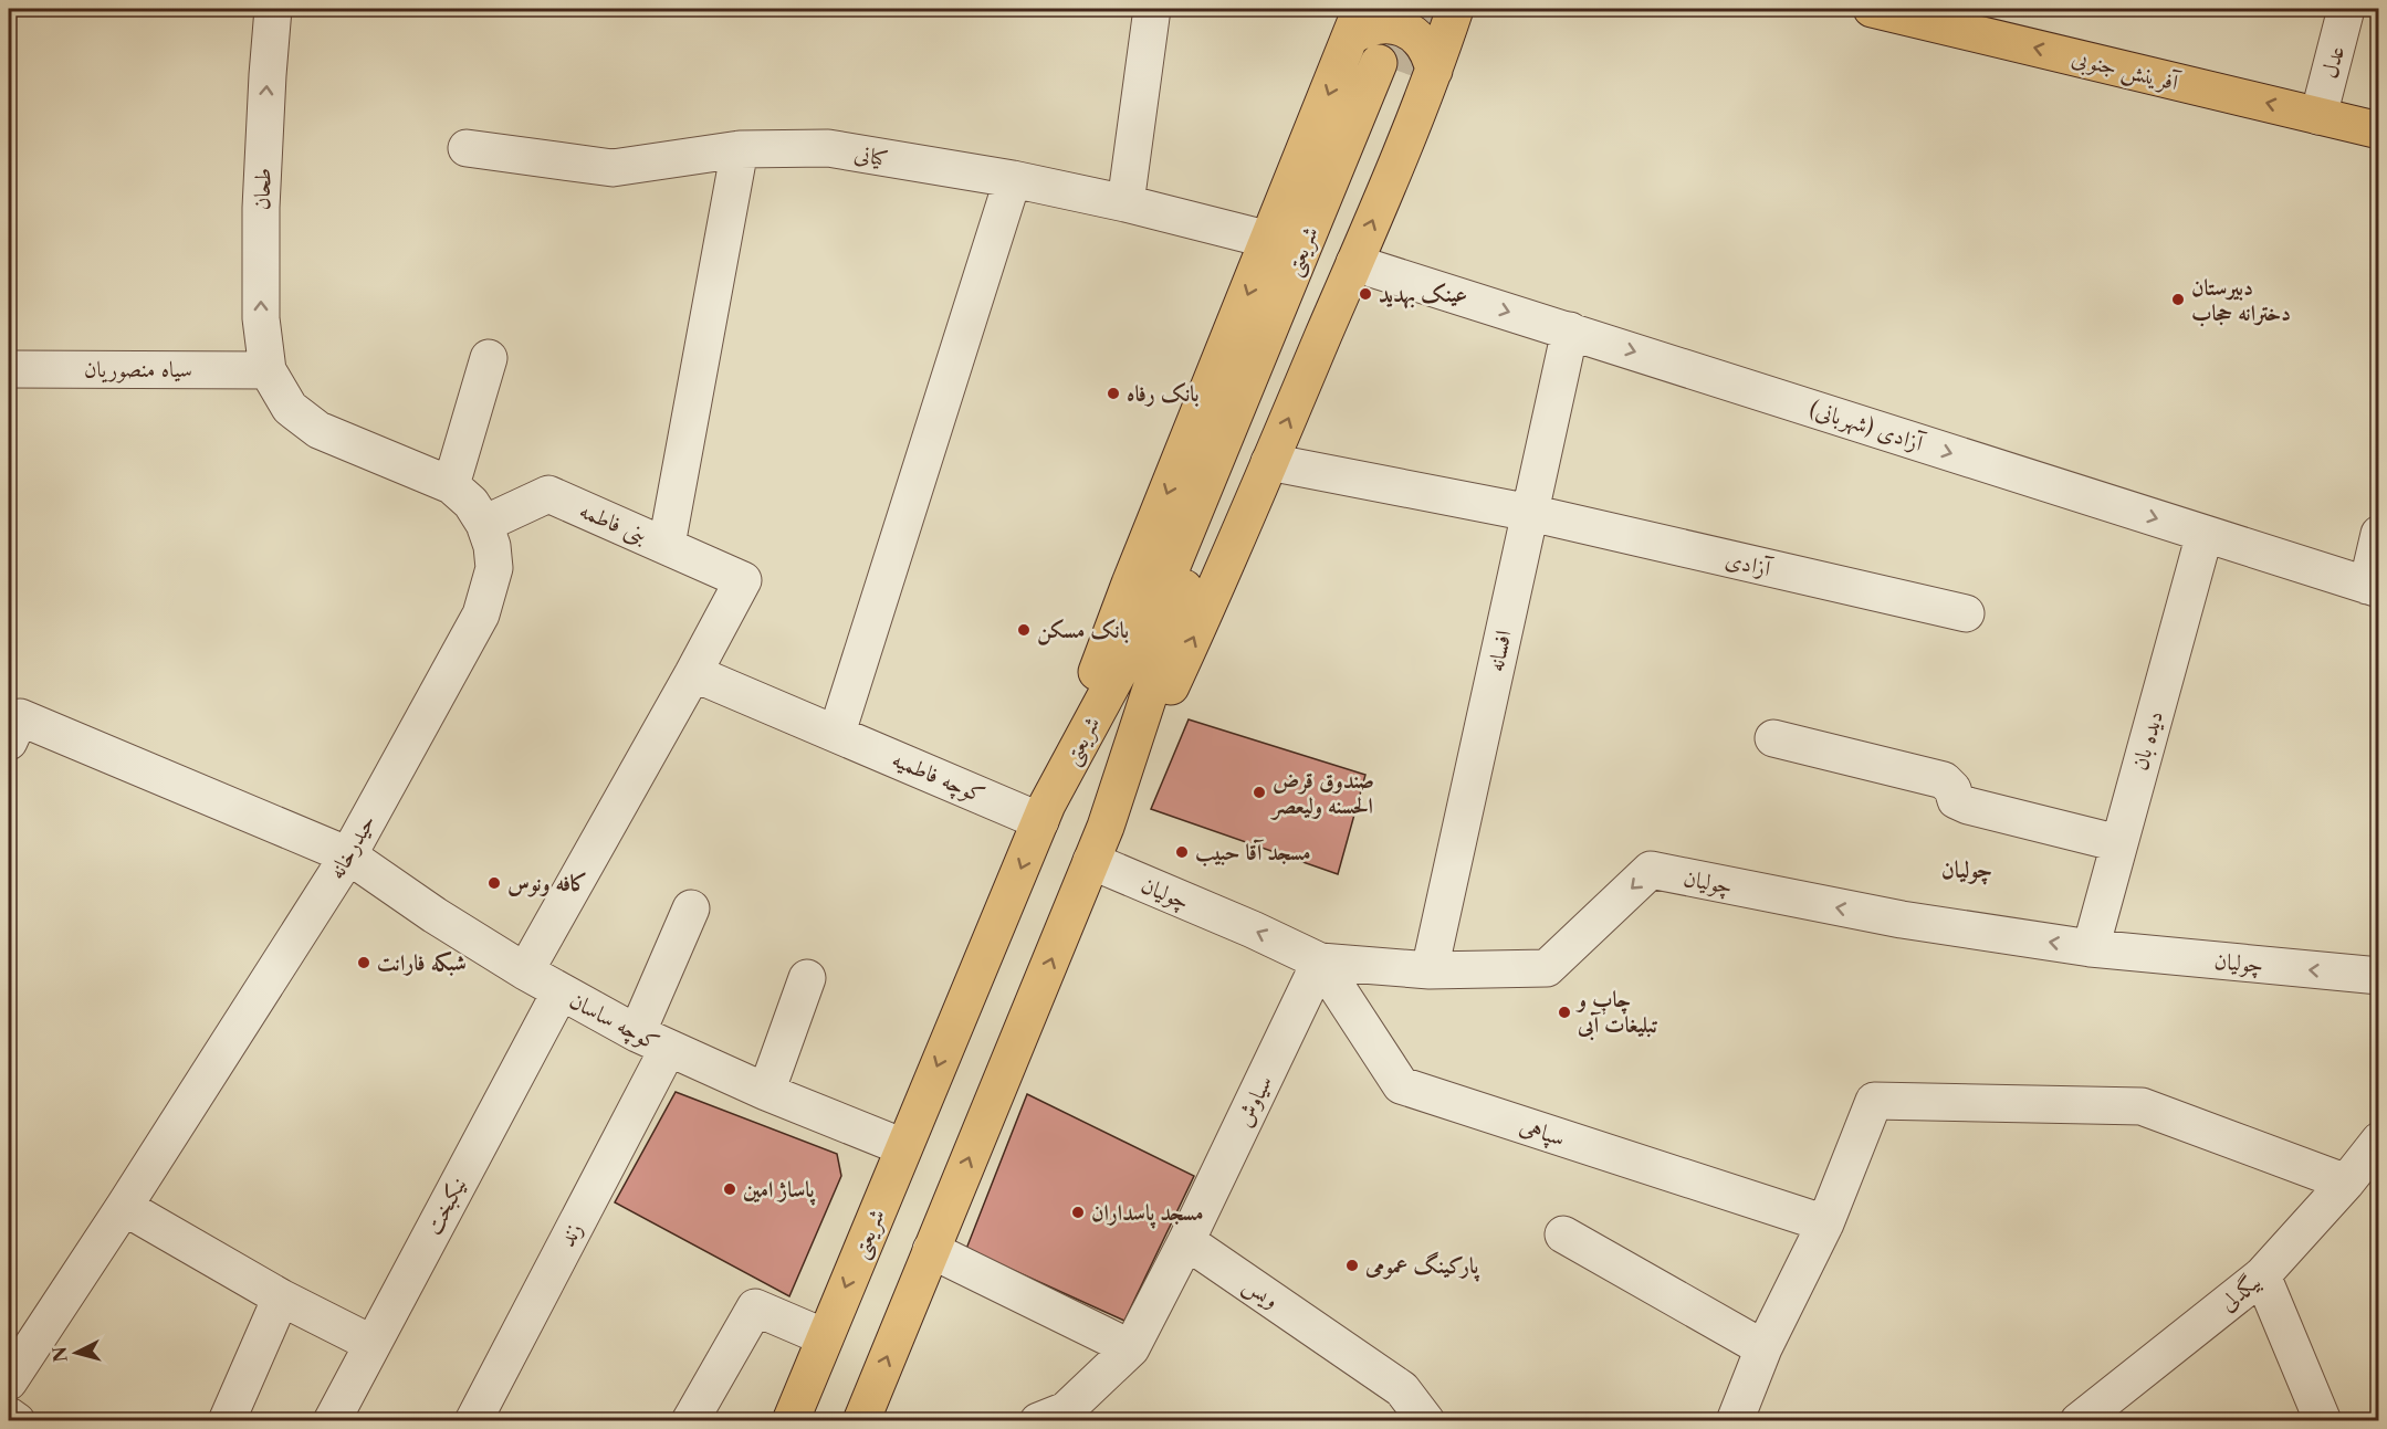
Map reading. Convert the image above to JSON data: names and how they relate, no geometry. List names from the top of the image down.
{
  "streets": {
    "main road": ["آفرینش جنوبی", "شریعتی"],
    "street": [
      "عدل",
      "کیانی",
      "طحان",
      "سیاه منصوریان",
      "آزادی (شهربانی)",
      "بنی فاطمه",
      "آزادی",
      "افسانه",
      "دیده بان",
      "کوچه فاطمیه",
      "حیدرخانه",
      "چولیان",
      "کوچه ساسان",
      "سیاوش",
      "سپاهی",
      "نیکبخت",
      "زند",
      "ویس",
      "بیگدلی"
    ]
  },
  "crossings": [
    ["عدل", "آفرینش جنوبی"],
    ["طحان", "سیاه منصوریان"],
    ["طحان", "حیدرخانه"],
    ["شریعتی", "کوچه فاطمیه"],
    ["شریعتی", "چولیان"],
    ["شریعتی", "کوچه ساسان"],
    ["سیاه منصوریان", "حیدرخانه"],
    ["آزادی (شهربانی)", "افسانه"],
    ["آزادی (شهربانی)", "دیده بان"],
    ["بنی فاطمه", "کوچه فاطمیه"],
    ["بنی فاطمه", "حیدرخانه"],
    ["آزادی", "افسانه"],
    ["افسانه", "چولیان"],
    ["دیده بان", "چولیان"],
    ["حیدرخانه", "کوچه ساسان"],
    ["چولیان", "سیاوش"],
    ["چولیان", "سپاهی"],
    ["کوچه ساسان", "نیکبخت"],
    ["کوچه ساسان", "زند"],
    ["سیاوش", "سپاهی"],
    ["سیاوش", "ویس"]
  ],
  "one_way": ["آفرینش جنوبی", "طحان"],
  "districts": ["چولیان"],
  "places": [
    "عینک بهدید",
    "دبیرستان دخترانه حجاب",
    "بانک رفاه",
    "بانک مسکن",
    "صندوق قرض الحسنه ولیعصر",
    "مسجد آقا حبیب",
    "کافه ونوس",
    "شبکه فارانت",
    "چاپ و تبلیغات آبی",
    "پاساژ امین",
    "مسجد پاسداران",
    "پارکینگ عمومی"
  ],
  "north": "left"
}
